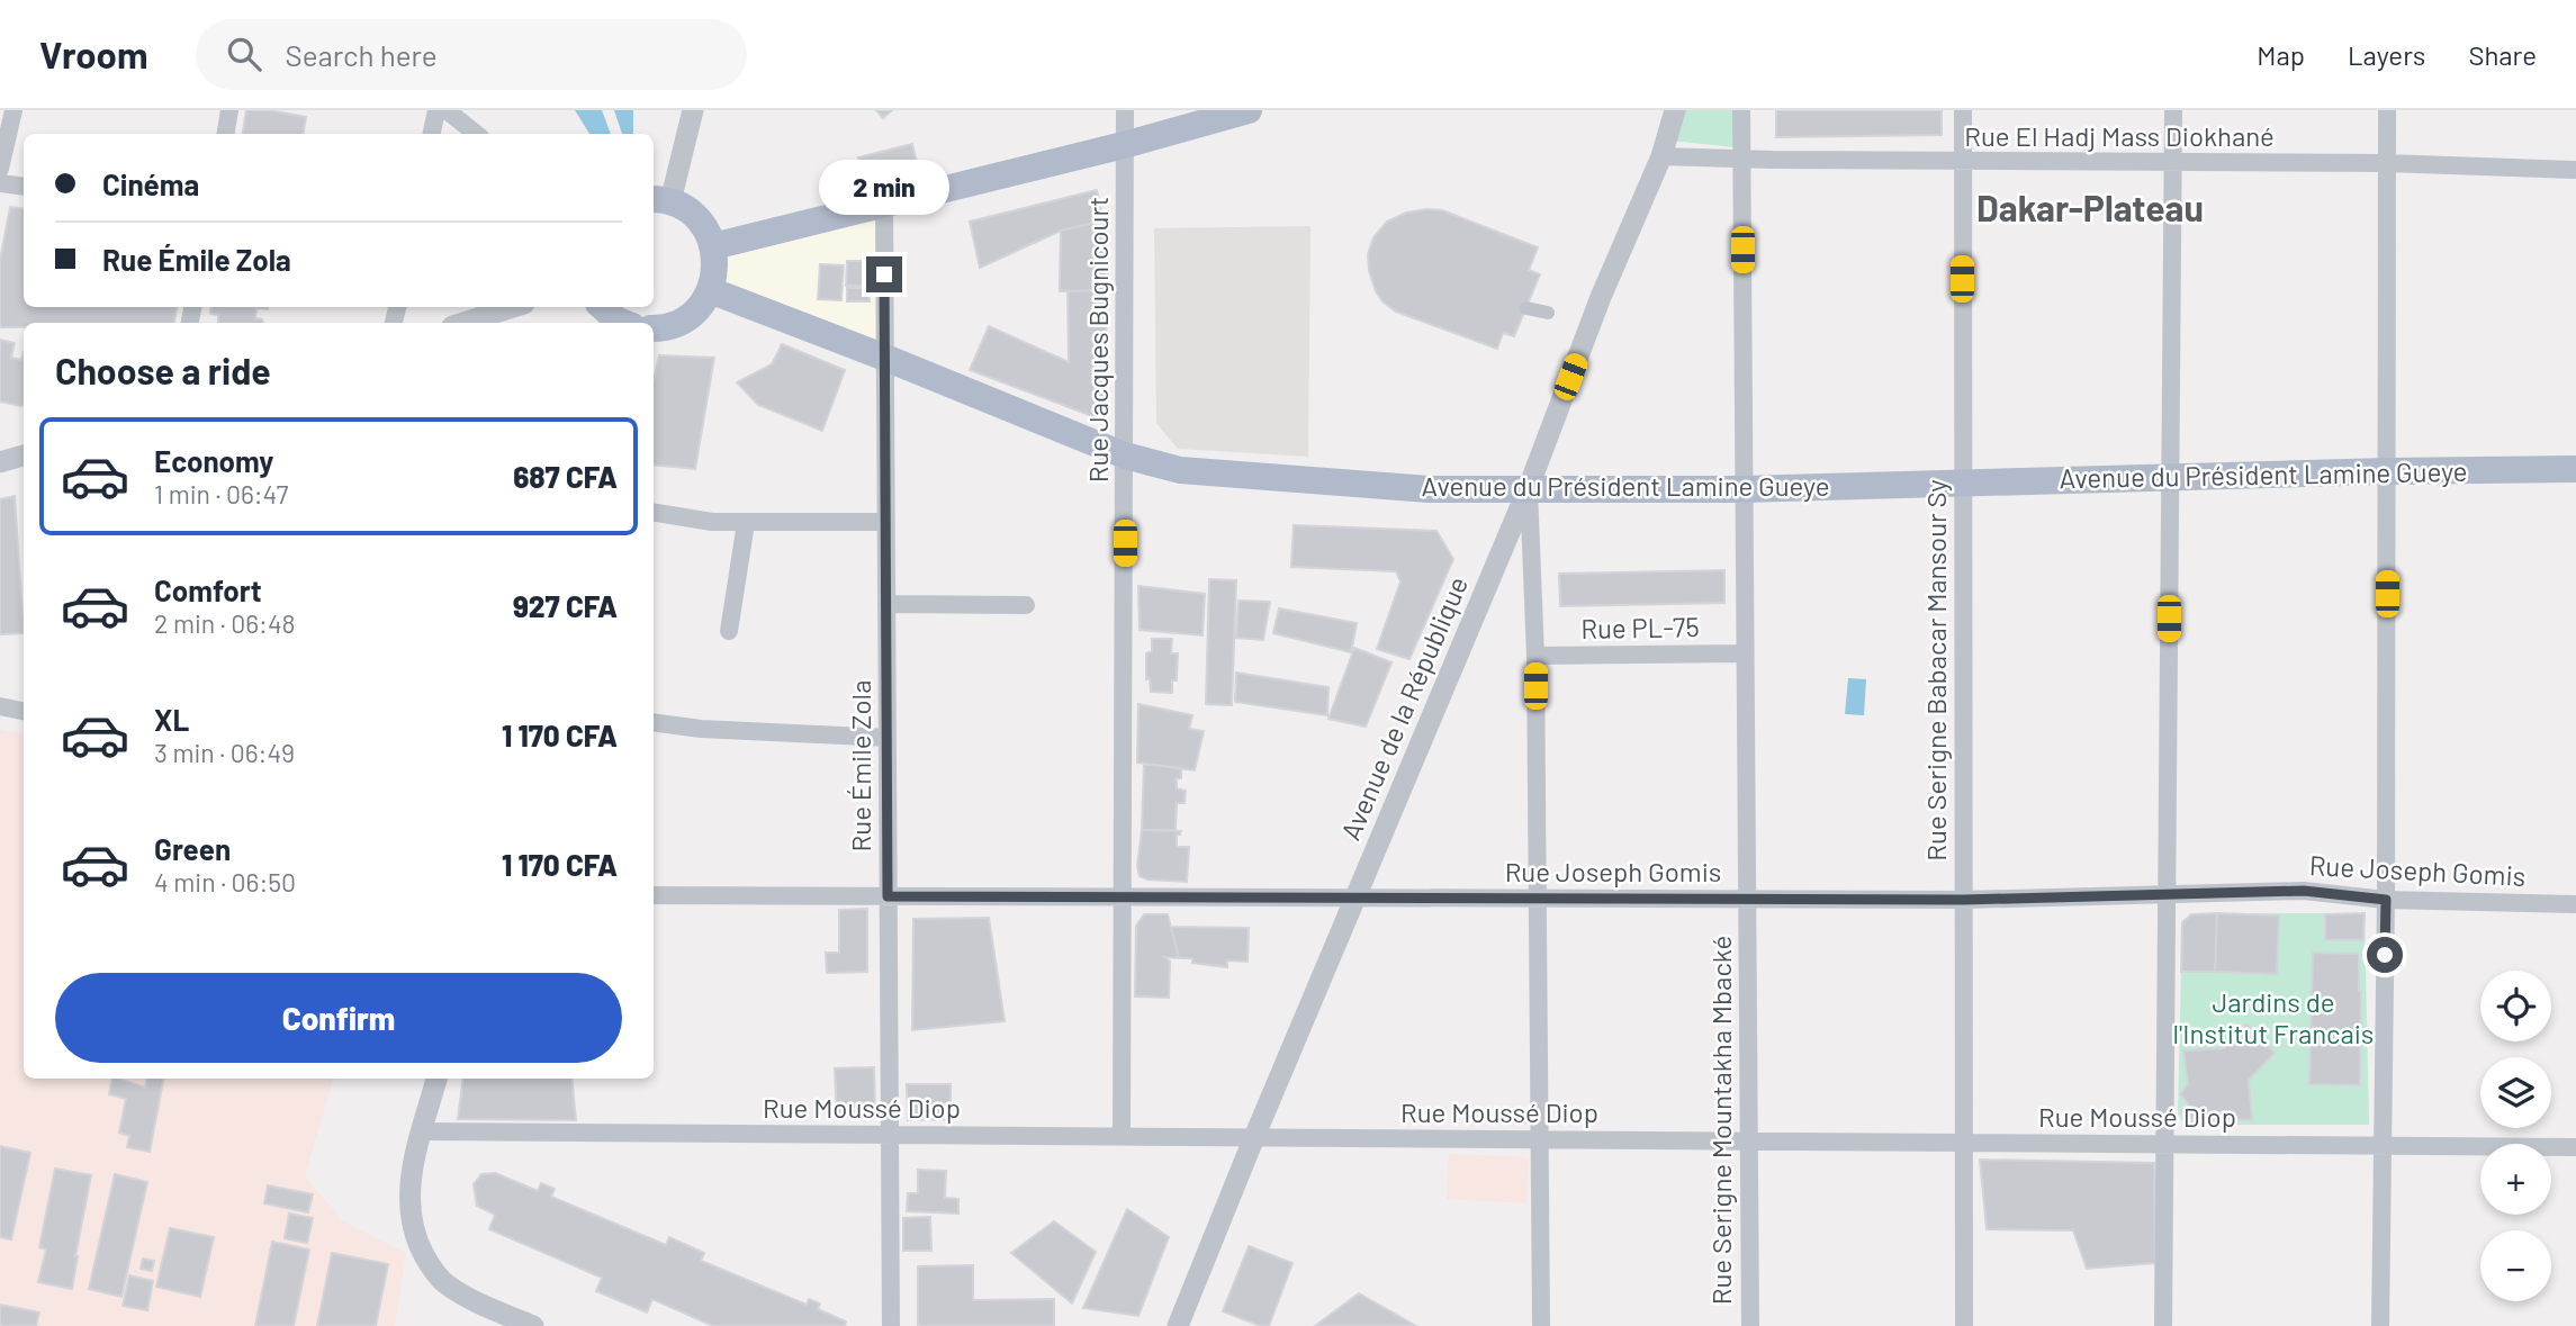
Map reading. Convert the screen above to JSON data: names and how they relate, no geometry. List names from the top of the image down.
{
  "streets": {
    "main road": ["Avenue du Président Lamine Gueye"],
    "street": [
      "Rue El Hadj Mass Diokhané",
      "Rue Jacques Bugnicourt",
      "Rue PL-75",
      "Rue Serigne Babacar Mansour Sy",
      "Avenue de la République",
      "Rue Émile Zola",
      "Rue Joseph Gomis",
      "Rue Moussé Diop",
      "Rue Serigne Mountakha Mbacké"
    ]
  },
  "crossings": [
    ["Rue El Hadj Mass Diokhané", "Rue Serigne Babacar Mansour Sy"],
    ["Rue El Hadj Mass Diokhané", "Avenue de la République"],
    ["Rue El Hadj Mass Diokhané", "Rue Serigne Mountakha Mbacké"],
    ["Rue Jacques Bugnicourt", "Avenue du Président Lamine Gueye"],
    ["Rue Jacques Bugnicourt", "Rue Joseph Gomis"],
    ["Rue Jacques Bugnicourt", "Rue Moussé Diop"],
    ["Avenue du Président Lamine Gueye", "Rue Serigne Babacar Mansour Sy"],
    ["Avenue du Président Lamine Gueye", "Avenue de la République"],
    ["Avenue du Président Lamine Gueye", "Rue Émile Zola"],
    ["Avenue du Président Lamine Gueye", "Rue Serigne Mountakha Mbacké"],
    ["Rue PL-75", "Rue Serigne Mountakha Mbacké"],
    ["Rue Serigne Babacar Mansour Sy", "Rue Joseph Gomis"],
    ["Rue Serigne Babacar Mansour Sy", "Rue Moussé Diop"],
    ["Avenue de la République", "Rue Joseph Gomis"],
    ["Avenue de la République", "Rue Moussé Diop"],
    ["Rue Émile Zola", "Rue Joseph Gomis"],
    ["Rue Émile Zola", "Rue Moussé Diop"],
    ["Rue Joseph Gomis", "Rue Serigne Mountakha Mbacké"],
    ["Rue Moussé Diop", "Rue Serigne Mountakha Mbacké"]
  ],
  "districts": ["Dakar-Plateau"],
  "parks": ["Jardins de l'Institut Francais"],
  "page": {
    "header": "Vroom",
    "search": "Search here",
    "nav": ["Map", "Layers", "Share"],
    "banner": ["Cinéma", "Rue Émile Zola"],
    "bubble": "2 min",
    "heading": "Choose a ride",
    "list": [
      {
        "name": "Economy",
        "note": "1 min · 06:47",
        "value": "687 CFA"
      },
      {
        "name": "Comfort",
        "note": "2 min · 06:48",
        "value": "927 CFA"
      },
      {
        "name": "XL",
        "note": "3 min · 06:49",
        "value": "1 170 CFA"
      },
      {
        "name": "Green",
        "note": "4 min · 06:50",
        "value": "1 170 CFA"
      }
    ],
    "buttons": "Confirm",
    "map_buttons": ["+", "−"]
  }
}
